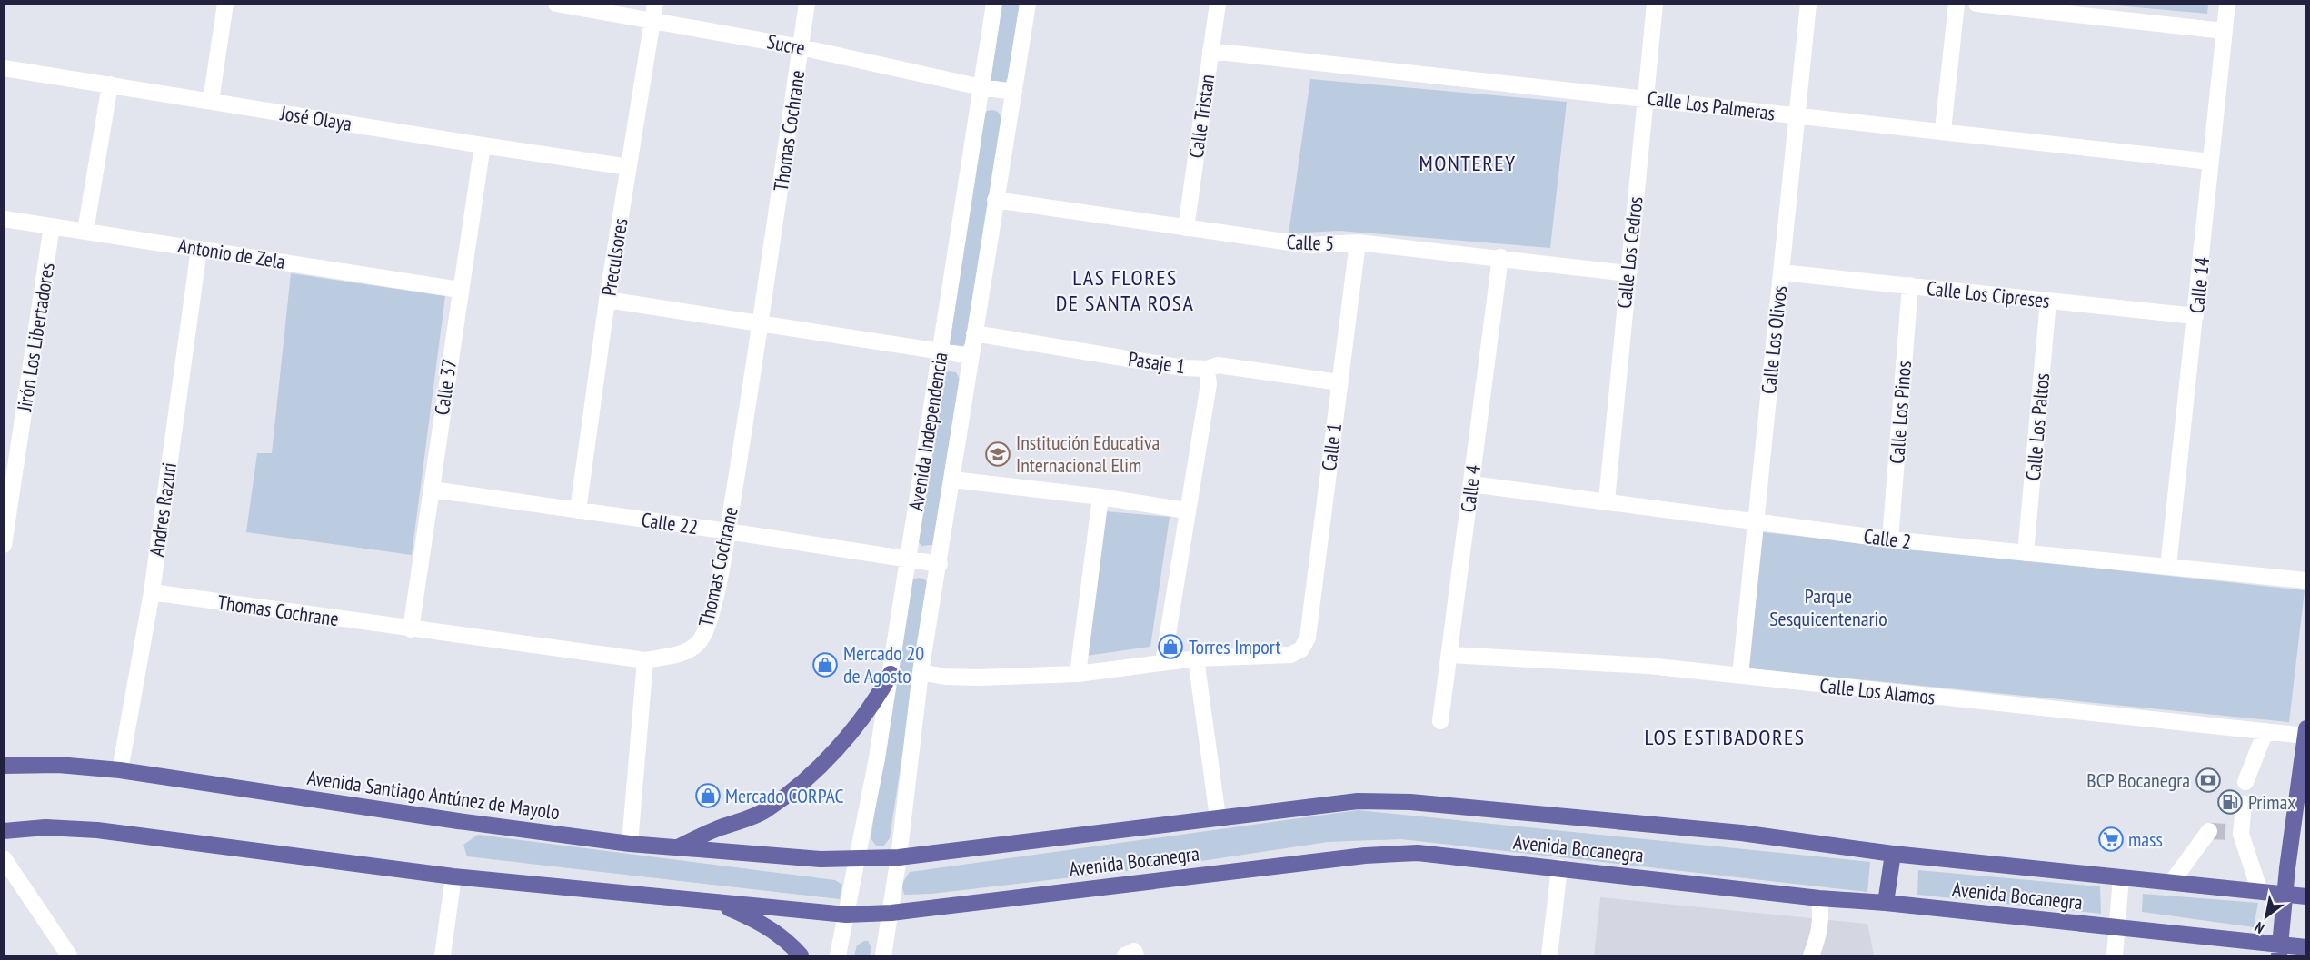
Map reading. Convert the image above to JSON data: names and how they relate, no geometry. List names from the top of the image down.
{
  "streets": {
    "main road": ["Avenida Santiago Antúnez de Mayolo", "Avenida Bocanegra"],
    "street": [
      "Sucre",
      "Calle Los Palmeras",
      "Calle Tristan",
      "José Olaya",
      "Thomas Cochrane",
      "Calle 5",
      "Calle Los Cedros",
      "Antonio de Zela",
      "Preculsores",
      "Calle 14",
      "Calle Los Cipreses",
      "Jirón Los Libertadores",
      "Calle Los Olivos",
      "Pasaje 1",
      "Calle 37",
      "Calle Los Pinos",
      "Calle Los Paltos",
      "Avenida Independencia",
      "Calle 1",
      "Calle 4",
      "Andres Razuri",
      "Calle 22",
      "Calle 2",
      "Calle Los Alamos"
    ]
  },
  "crossings": [
    ["Sucre", "Thomas Cochrane"],
    ["Sucre", "Preculsores"],
    ["Sucre", "Avenida Independencia"],
    ["Calle Los Palmeras", "Calle Tristan"],
    ["Calle Los Palmeras", "Calle Los Cedros"],
    ["Calle Los Palmeras", "Calle 14"],
    ["Calle Los Palmeras", "Calle Los Olivos"],
    ["Calle Tristan", "Calle 5"],
    ["José Olaya", "Preculsores"],
    ["José Olaya", "Calle 37"],
    ["Thomas Cochrane", "Calle 37"],
    ["Thomas Cochrane", "Andres Razuri"],
    ["Thomas Cochrane", "Calle 22"],
    ["Calle 5", "Calle Los Cedros"],
    ["Calle 5", "Avenida Independencia"],
    ["Calle 5", "Calle 1"],
    ["Calle 5", "Calle 4"],
    ["Calle Los Cedros", "Calle 2"],
    ["Antonio de Zela", "Jirón Los Libertadores"],
    ["Antonio de Zela", "Calle 37"],
    ["Antonio de Zela", "Andres Razuri"],
    ["Preculsores", "Calle 22"],
    ["Calle 14", "Calle Los Cipreses"],
    ["Calle 14", "Calle 2"],
    ["Calle Los Cipreses", "Calle Los Olivos"],
    ["Calle Los Cipreses", "Calle Los Pinos"],
    ["Calle Los Cipreses", "Calle Los Paltos"],
    ["Calle Los Olivos", "Calle 2"],
    ["Calle Los Olivos", "Calle Los Alamos"],
    ["Pasaje 1", "Avenida Independencia"],
    ["Pasaje 1", "Calle 1"],
    ["Calle 37", "Calle 22"],
    ["Calle Los Pinos", "Calle 2"],
    ["Calle Los Paltos", "Calle 2"],
    ["Avenida Independencia", "Calle 22"],
    ["Avenida Independencia", "Avenida Santiago Antúnez de Mayolo"],
    ["Avenida Independencia", "Avenida Bocanegra"],
    ["Calle 4", "Calle 2"],
    ["Calle 4", "Calle Los Alamos"],
    ["Andres Razuri", "Avenida Santiago Antúnez de Mayolo"],
    ["Avenida Santiago Antúnez de Mayolo", "Avenida Bocanegra"]
  ],
  "districts": ["MONTEREY", "LAS FLORES DE SANTA ROSA", "LOS ESTIBADORES"],
  "parks": ["Parque Sesquicentenario"],
  "places": {
    "school or university": ["Institución Educativa Internacional Elim"],
    "shop": ["Torres Import", "Mercado 20 de Agosto", "Mercado CORPAC"],
    "bank": ["BCP Bocanegra"],
    "fuel station": ["Primax"],
    "supermarket": ["mass"]
  },
  "north": "bottom left"
}
